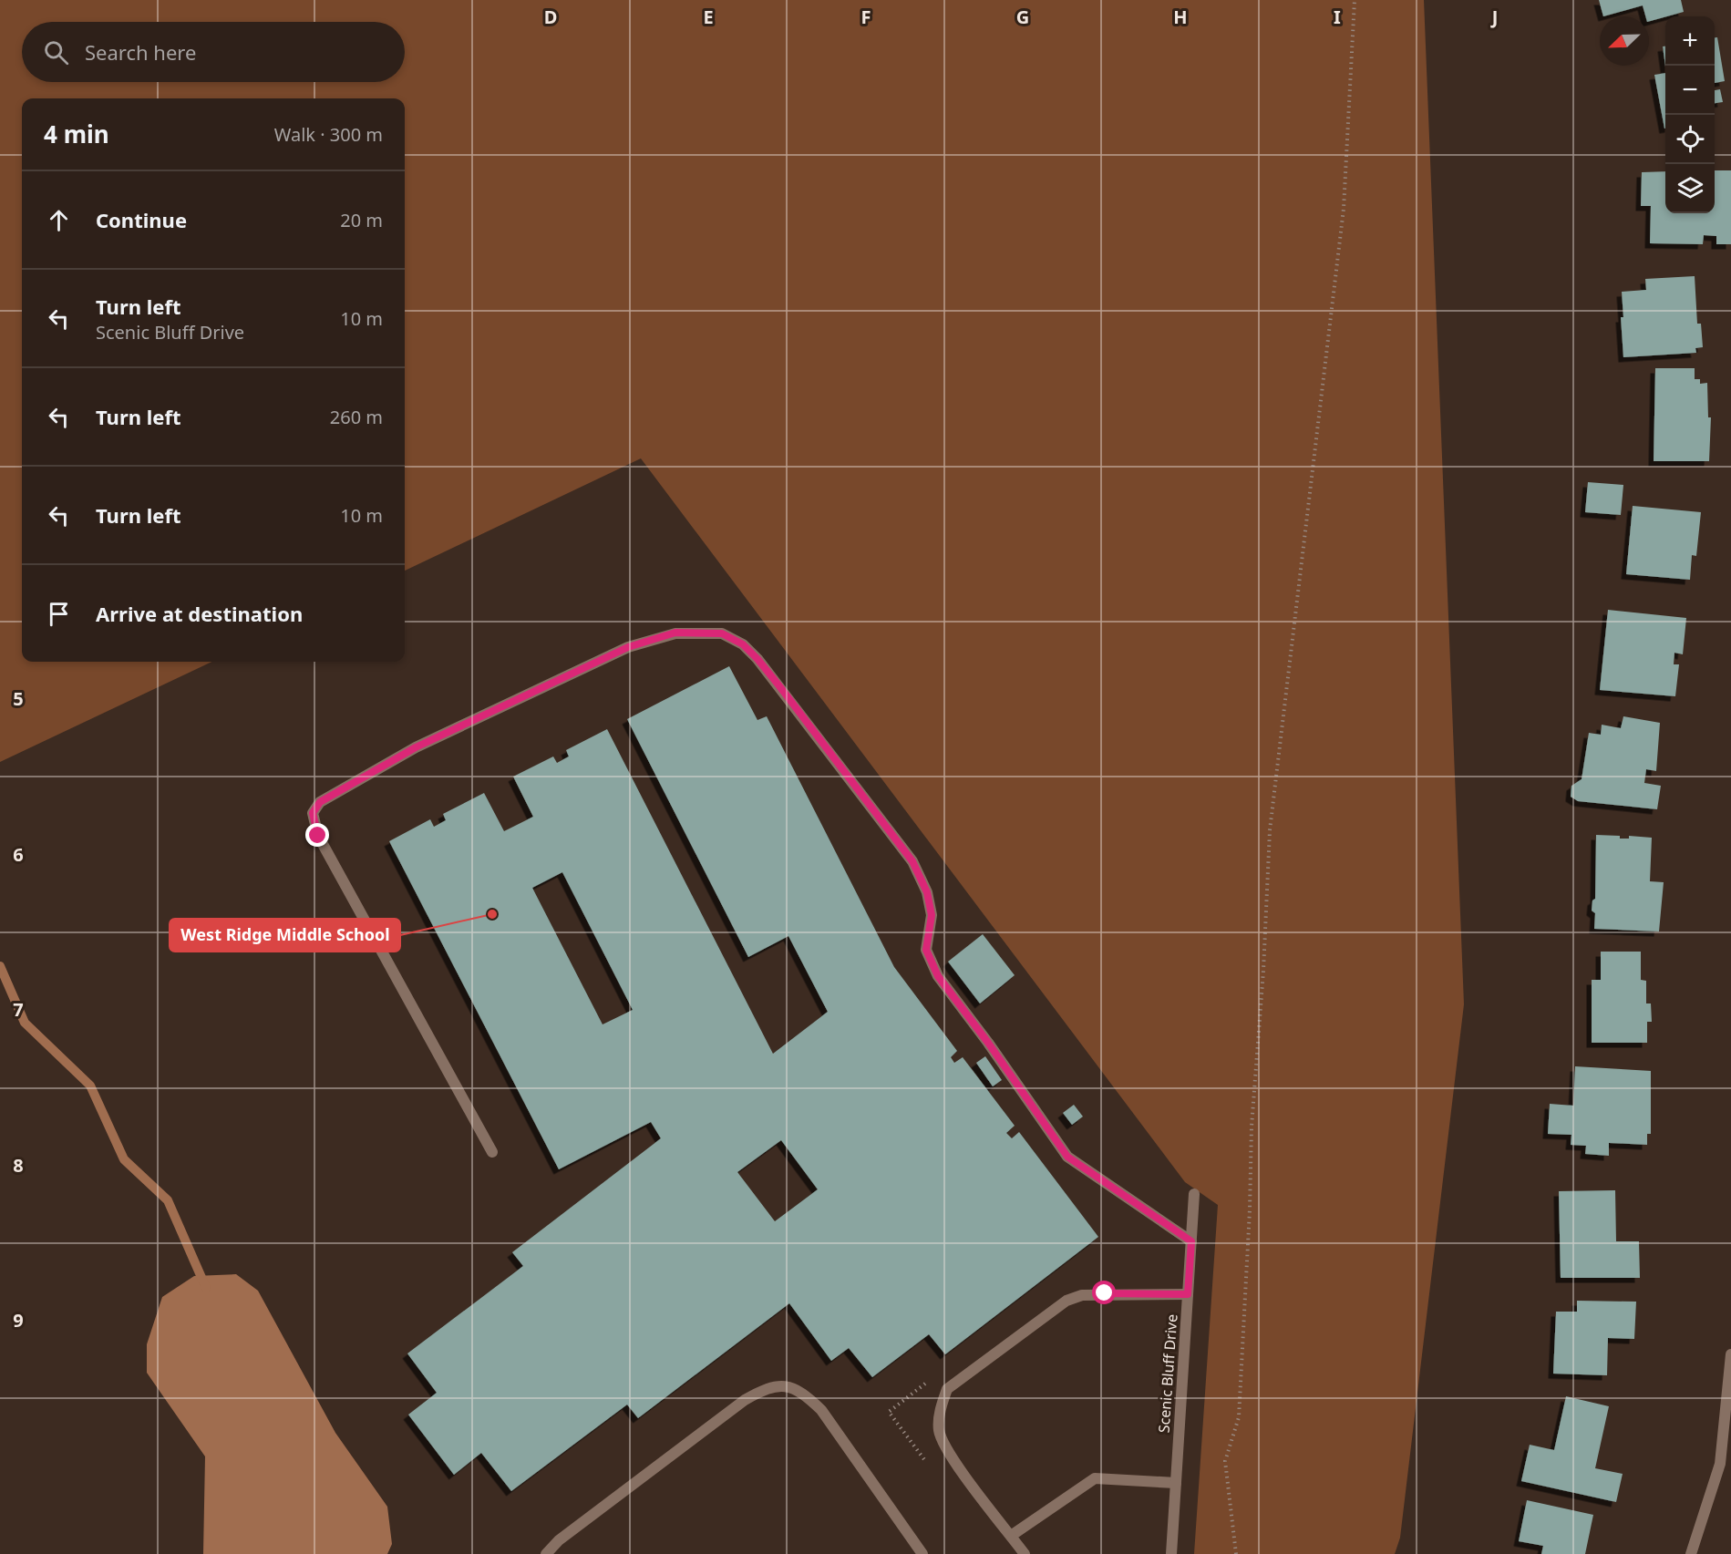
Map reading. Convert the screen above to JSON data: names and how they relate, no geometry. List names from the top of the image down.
{
  "streets": {
    "street": ["Scenic Bluff Drive"]
  },
  "places": ["West Ridge Middle School"],
  "north": "bottom left",
  "page": {
    "map_buttons": ["+", "−"],
    "search": "Search here",
    "heading": ["4 min", "Walk · 300 m"],
    "list": [
      ["Continue", "20 m"],
      ["Turn left", "Scenic Bluff Drive", "10 m"],
      ["Turn left", "260 m"],
      ["Turn left", "10 m"],
      "Arrive at destination"
    ]
  },
  "grid": {
    "columns": [
      "D",
      "E",
      "F",
      "G",
      "H",
      "I",
      "J"
    ],
    "rows": [
      "5",
      "6",
      "7",
      "8",
      "9"
    ]
  }
}
